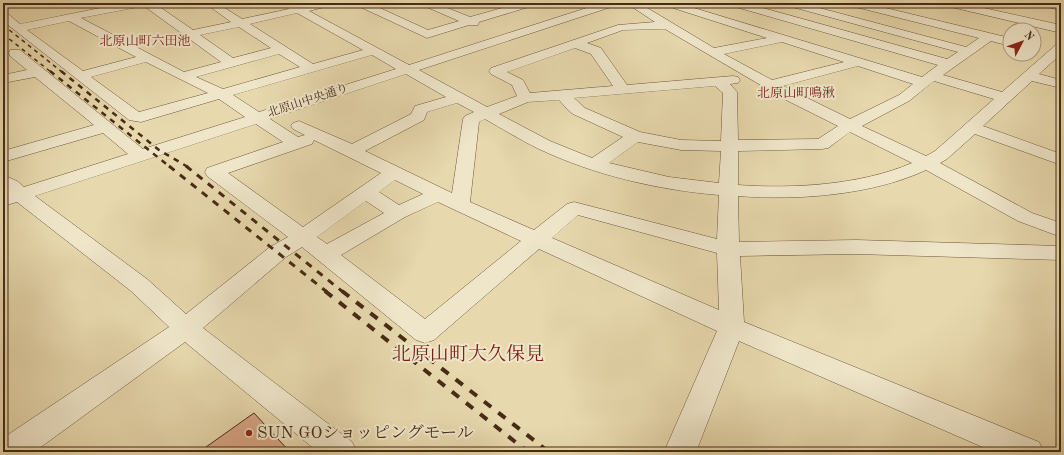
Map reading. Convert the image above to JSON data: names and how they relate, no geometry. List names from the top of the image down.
{
  "streets": {
    "street": ["北原山中央通り"]
  },
  "districts": ["北原山町六田池", "北原山町鳴湫", "北原山町大久保見"],
  "places": ["SUN GOショッピングモール"],
  "north": "top right"
}
